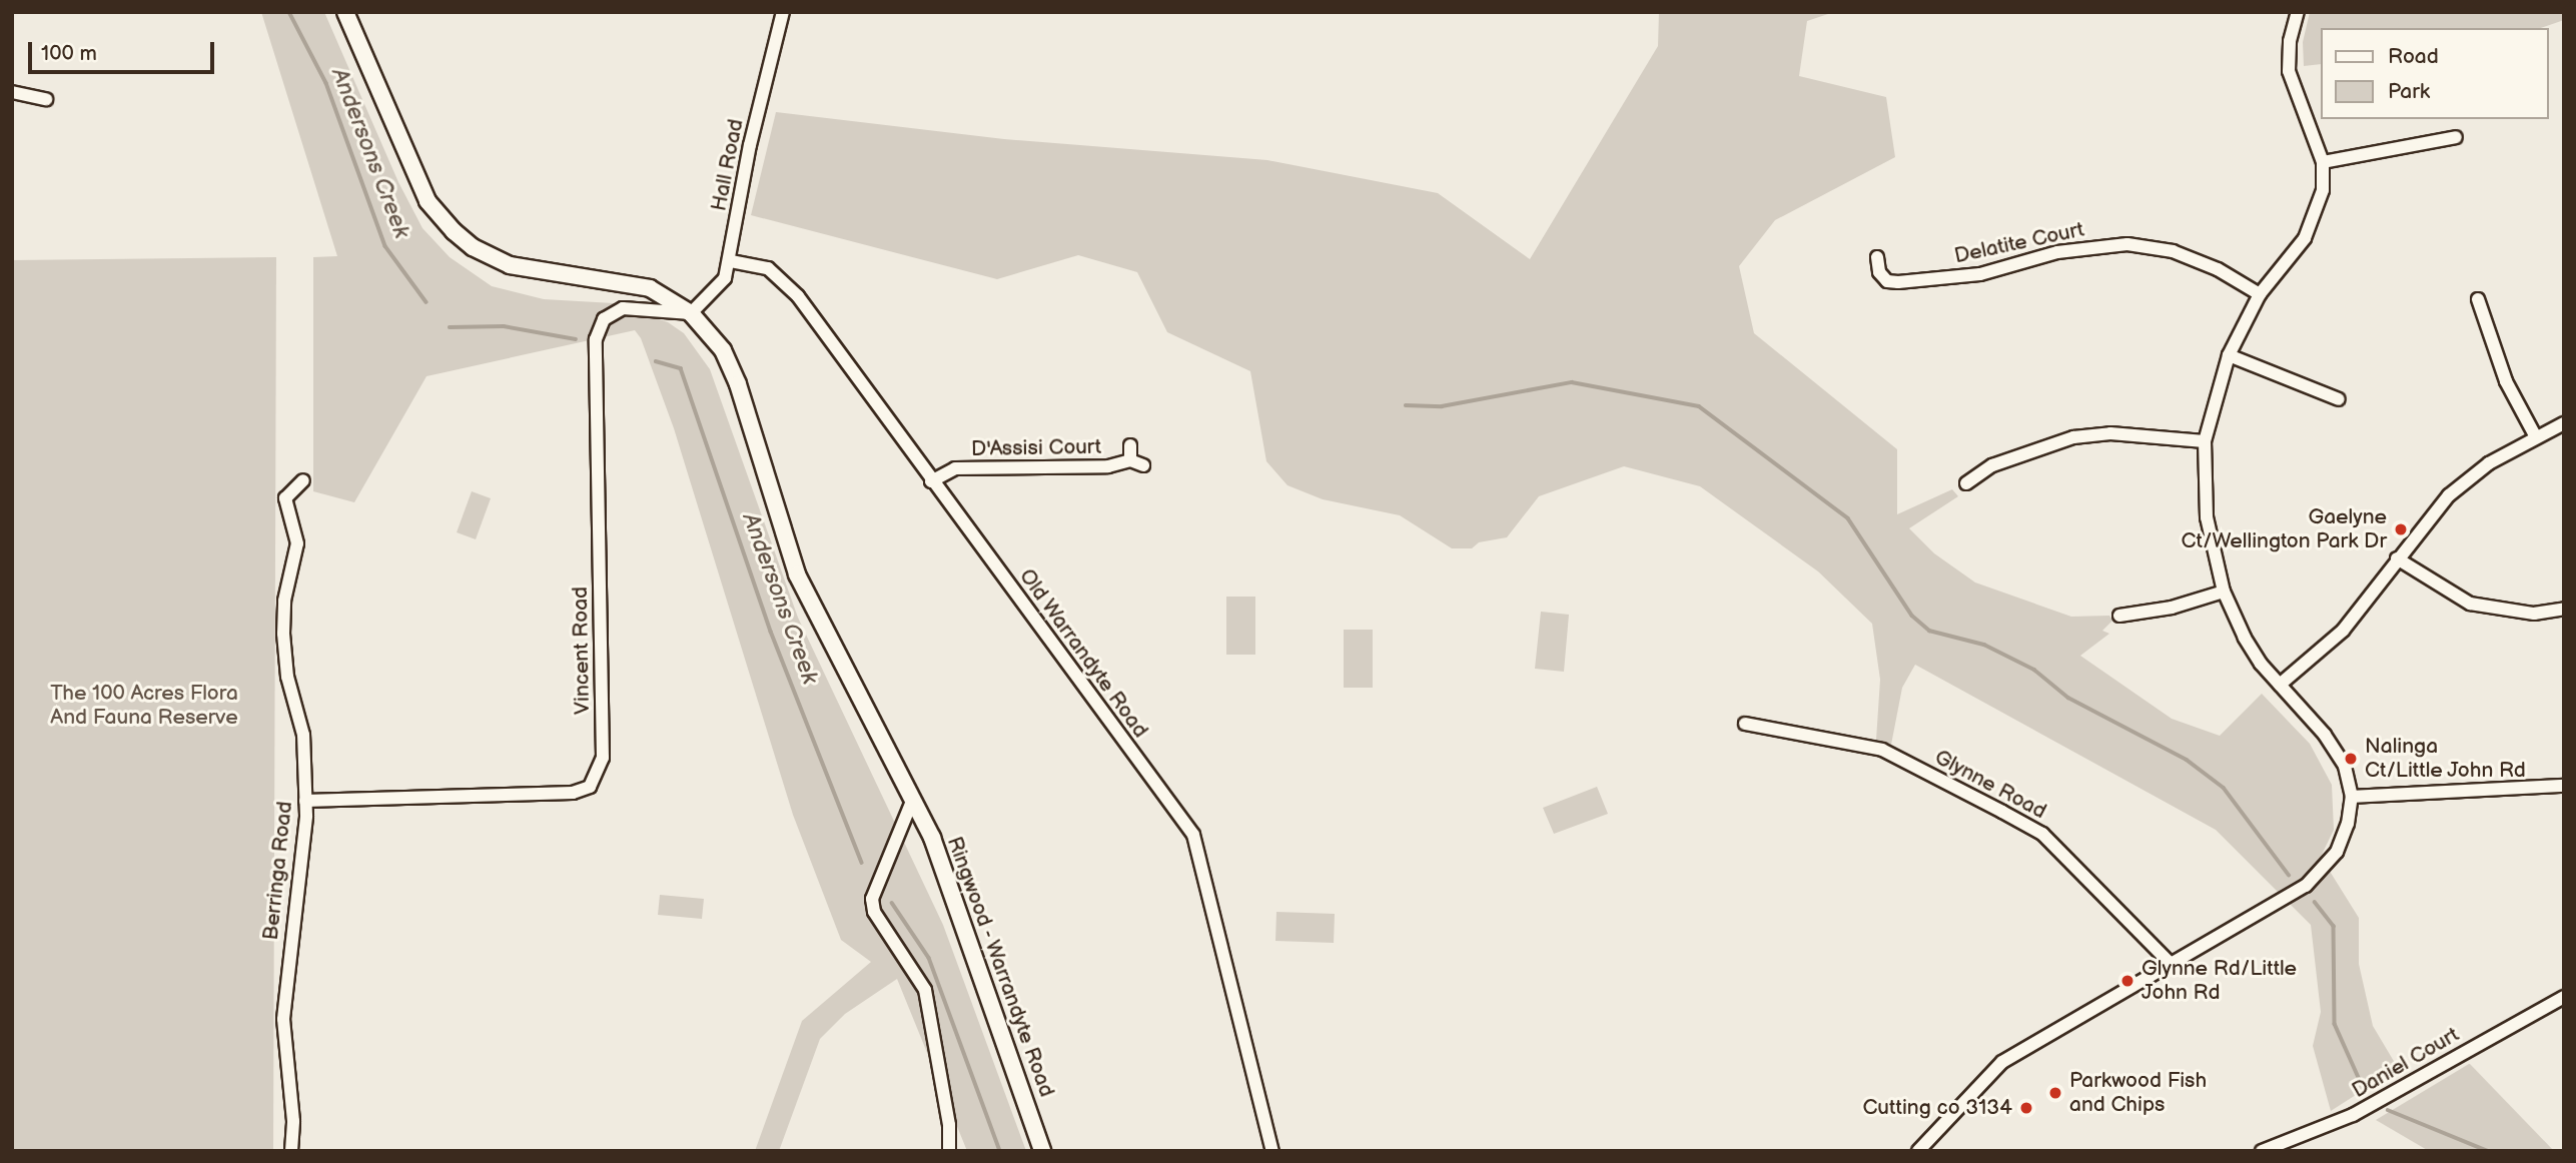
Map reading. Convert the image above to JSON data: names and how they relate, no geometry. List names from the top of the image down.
{
  "streets": {
    "main road": ["Ringwood - Warrandyte Road"],
    "street": [
      "Hall Road",
      "Delatite Court",
      "D'Assisi Court",
      "Vincent Road",
      "Old Warrandyte Road",
      "Glynne Road",
      "Berringa Road",
      "Daniel Court"
    ]
  },
  "crossings": [
    ["Hall Road", "Vincent Road"],
    ["Hall Road", "Old Warrandyte Road"],
    ["Hall Road", "Ringwood - Warrandyte Road"],
    ["D'Assisi Court", "Old Warrandyte Road"],
    ["Vincent Road", "Berringa Road"],
    ["Vincent Road", "Ringwood - Warrandyte Road"]
  ],
  "water": ["Andersons Creek"],
  "parks": ["The 100 Acres Flora And Fauna Reserve"],
  "places": [
    "Gaelyne Ct/Wellington Park Dr",
    "Nalinga Ct/Little John Rd",
    "Glynne Rd/Little John Rd",
    "Parkwood Fish and Chips",
    "Cutting co 3134"
  ],
  "legend": ["Road", "Park"],
  "scale_bar": "100 m"
}
